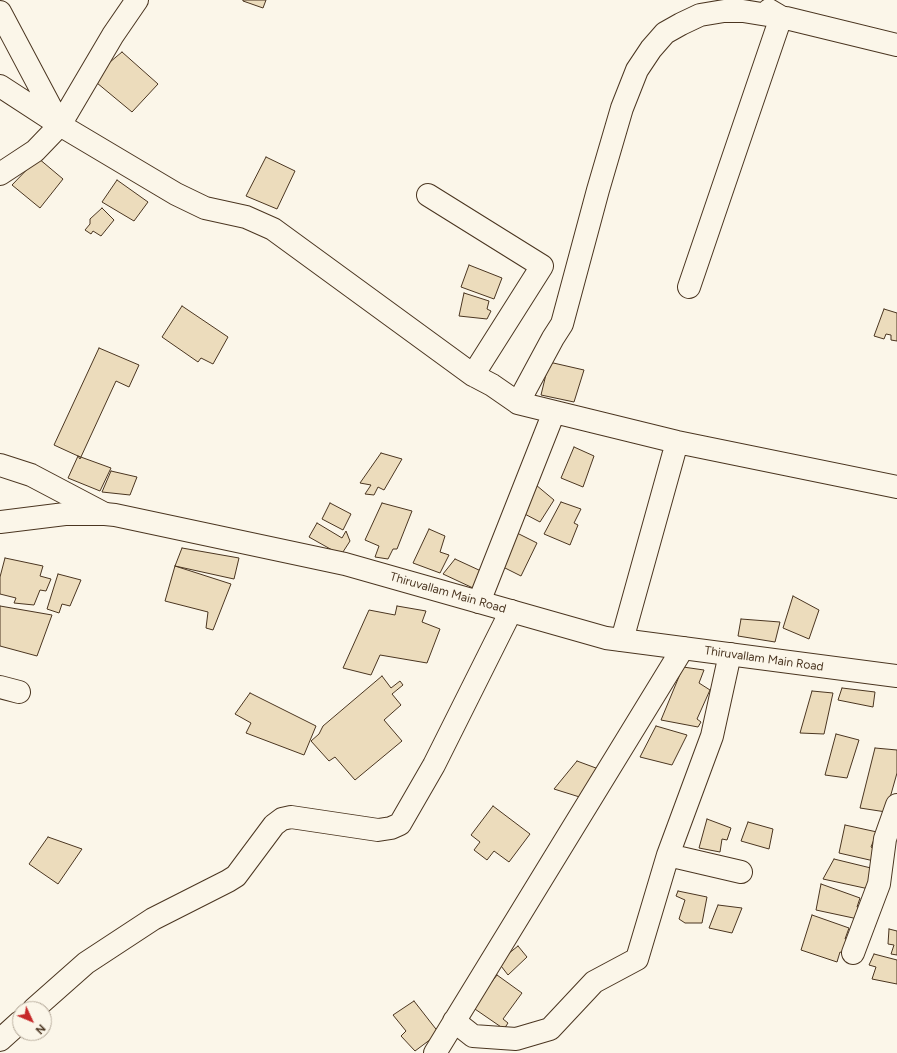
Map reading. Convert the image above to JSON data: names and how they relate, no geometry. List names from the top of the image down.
{
  "streets": {
    "street": ["Thiruvallam Main Road"]
  },
  "north": "bottom right"
}
